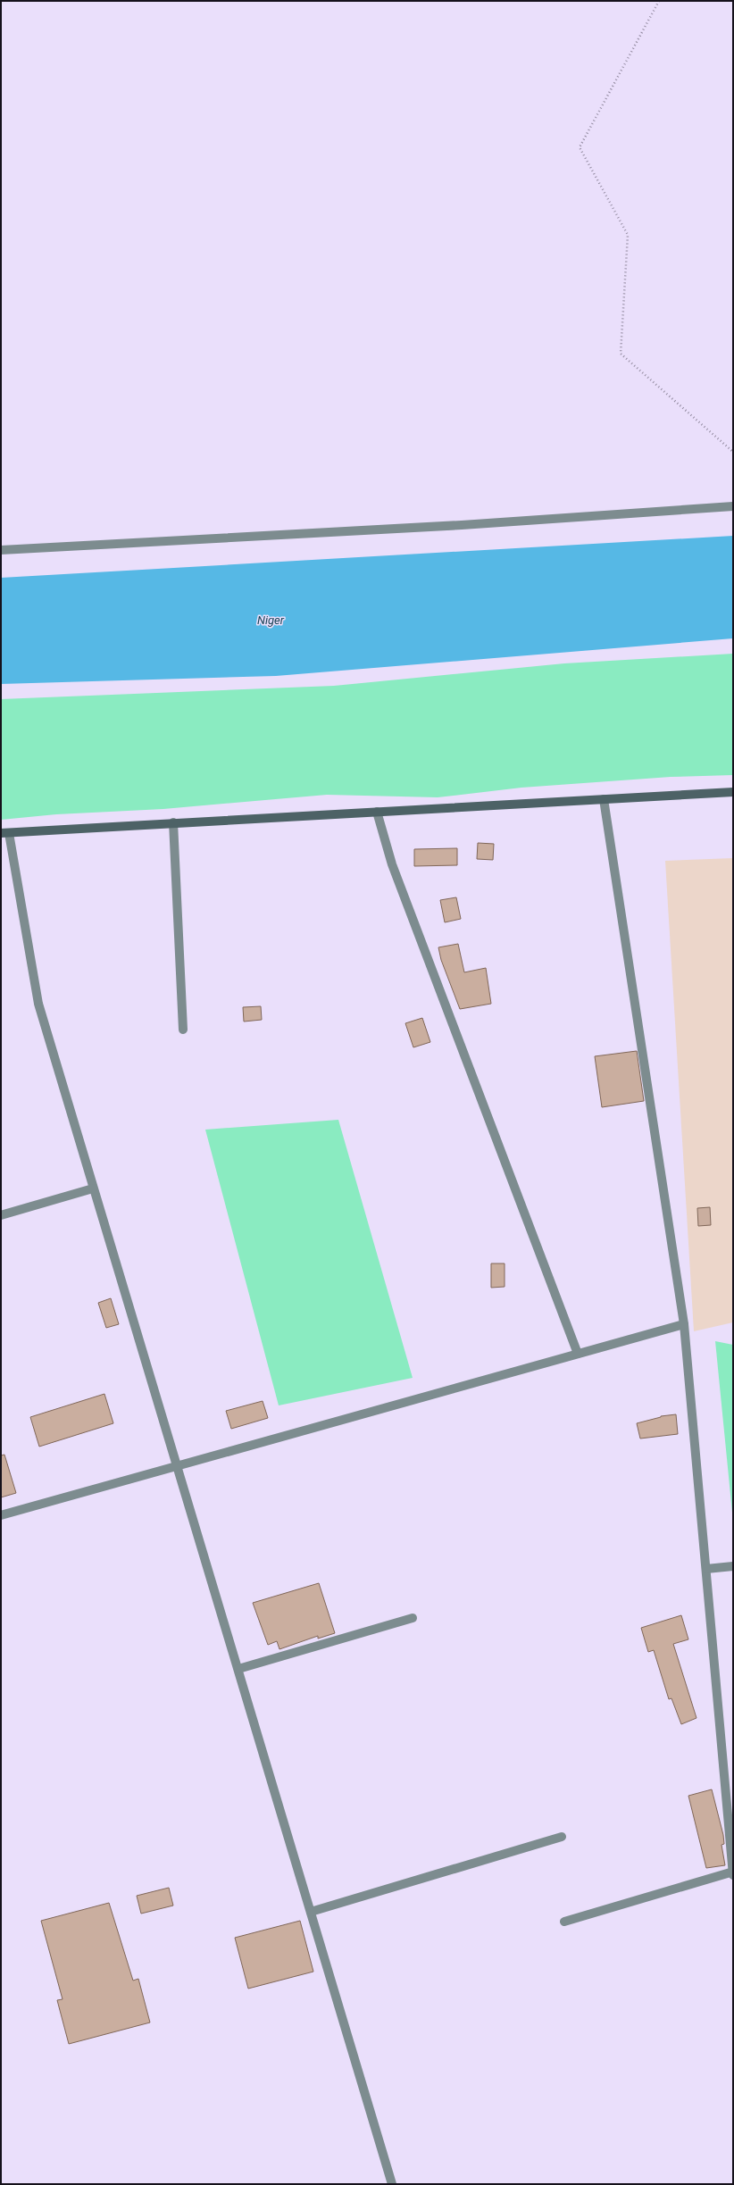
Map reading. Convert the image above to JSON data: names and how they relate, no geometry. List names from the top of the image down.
{
  "water": ["Niger"]
}
